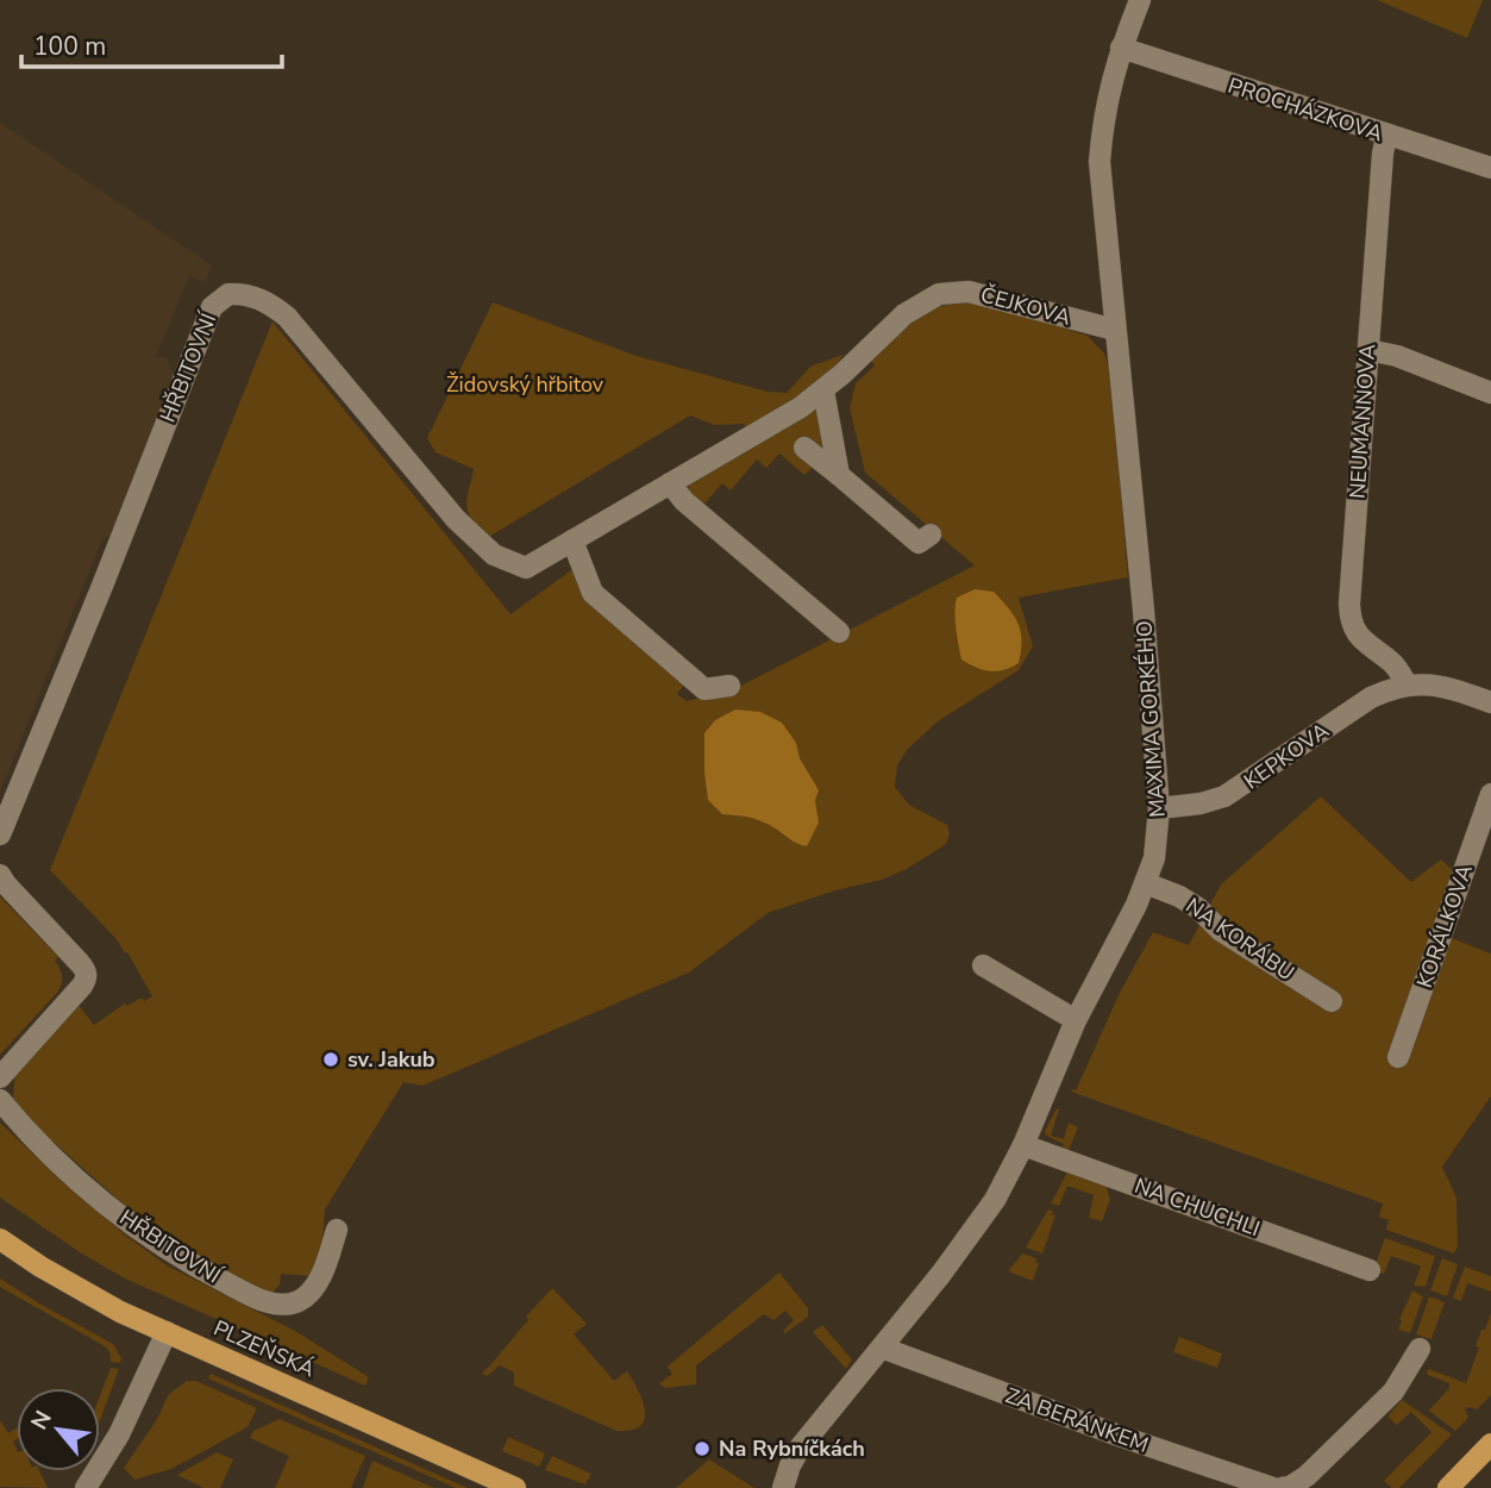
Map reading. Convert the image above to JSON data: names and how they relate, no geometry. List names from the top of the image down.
{
  "streets": {
    "main road": ["PLZEŇSKÁ"],
    "street": [
      "PROCHÁZKOVA",
      "ČEJKOVA",
      "HŘBITOVNÍ",
      "NEUMANNOVA",
      "MAXIMA GORKÉHO",
      "KEPKOVA",
      "KORÁLKOVA",
      "NA KORÁBU",
      "NA CHUCHLI",
      "ZA BERÁNKEM"
    ]
  },
  "crossings": [
    ["PROCHÁZKOVA", "NEUMANNOVA"],
    ["PROCHÁZKOVA", "MAXIMA GORKÉHO"],
    ["ČEJKOVA", "HŘBITOVNÍ"],
    ["ČEJKOVA", "MAXIMA GORKÉHO"],
    ["NEUMANNOVA", "KEPKOVA"],
    ["MAXIMA GORKÉHO", "KEPKOVA"],
    ["MAXIMA GORKÉHO", "NA KORÁBU"],
    ["MAXIMA GORKÉHO", "NA CHUCHLI"],
    ["MAXIMA GORKÉHO", "ZA BERÁNKEM"]
  ],
  "parks": ["Židovský hřbitov"],
  "places": ["sv. Jakub", "Na Rybníčkách"],
  "scale_bar": "100 m",
  "north": "top left"
}
